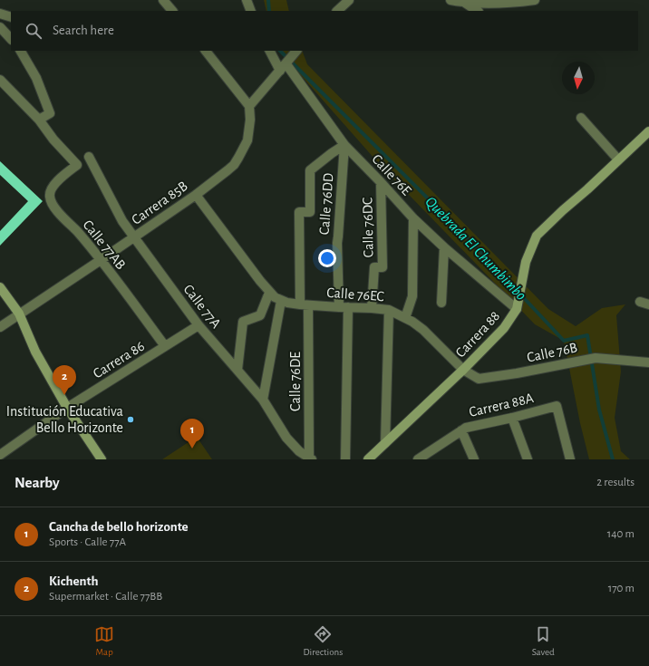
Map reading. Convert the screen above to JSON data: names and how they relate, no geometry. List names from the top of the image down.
{
  "streets": {
    "street": [
      "Calle 76E",
      "Carrera 85B",
      "Calle 76DD",
      "Calle 76DC",
      "Calle 77AB",
      "Calle 76EC",
      "Calle 77A",
      "Carrera 88",
      "Calle 76B",
      "Carrera 86",
      "Calle 76DE",
      "Carrera 88A"
    ]
  },
  "crossings": [
    ["Calle 76E", "Calle 76DD"],
    ["Calle 76E", "Calle 76DC"],
    ["Calle 76E", "Carrera 88"],
    ["Carrera 85B", "Calle 77AB"],
    ["Carrera 85B", "Calle 76EC"],
    ["Carrera 85B", "Calle 77A"],
    ["Calle 76DD", "Calle 76EC"],
    ["Calle 76DC", "Calle 76EC"],
    ["Calle 77AB", "Carrera 86"],
    ["Calle 76EC", "Carrera 88"],
    ["Calle 76EC", "Calle 76B"],
    ["Calle 76EC", "Calle 76DE"],
    ["Calle 77A", "Carrera 86"],
    ["Calle 77A", "Calle 76DE"],
    ["Carrera 88", "Calle 76B"]
  ],
  "water": ["Quebrada El Chumbimbo"],
  "places": ["Institución Educativa Bello Horizonte"],
  "north": "bottom",
  "page": {
    "search": "Search here",
    "pins": ["2", "1"],
    "heading": ["Nearby", "2 results"],
    "list": [
      {
        "mark": "1",
        "name": "Cancha de bello horizonte",
        "note": "Sports · Calle 77A",
        "value": "140 m"
      },
      {
        "mark": "2",
        "name": "Kichenth",
        "note": "Supermarket · Calle 77BB",
        "value": "170 m"
      }
    ],
    "nav": ["Map", "Directions", "Saved"]
  }
}
